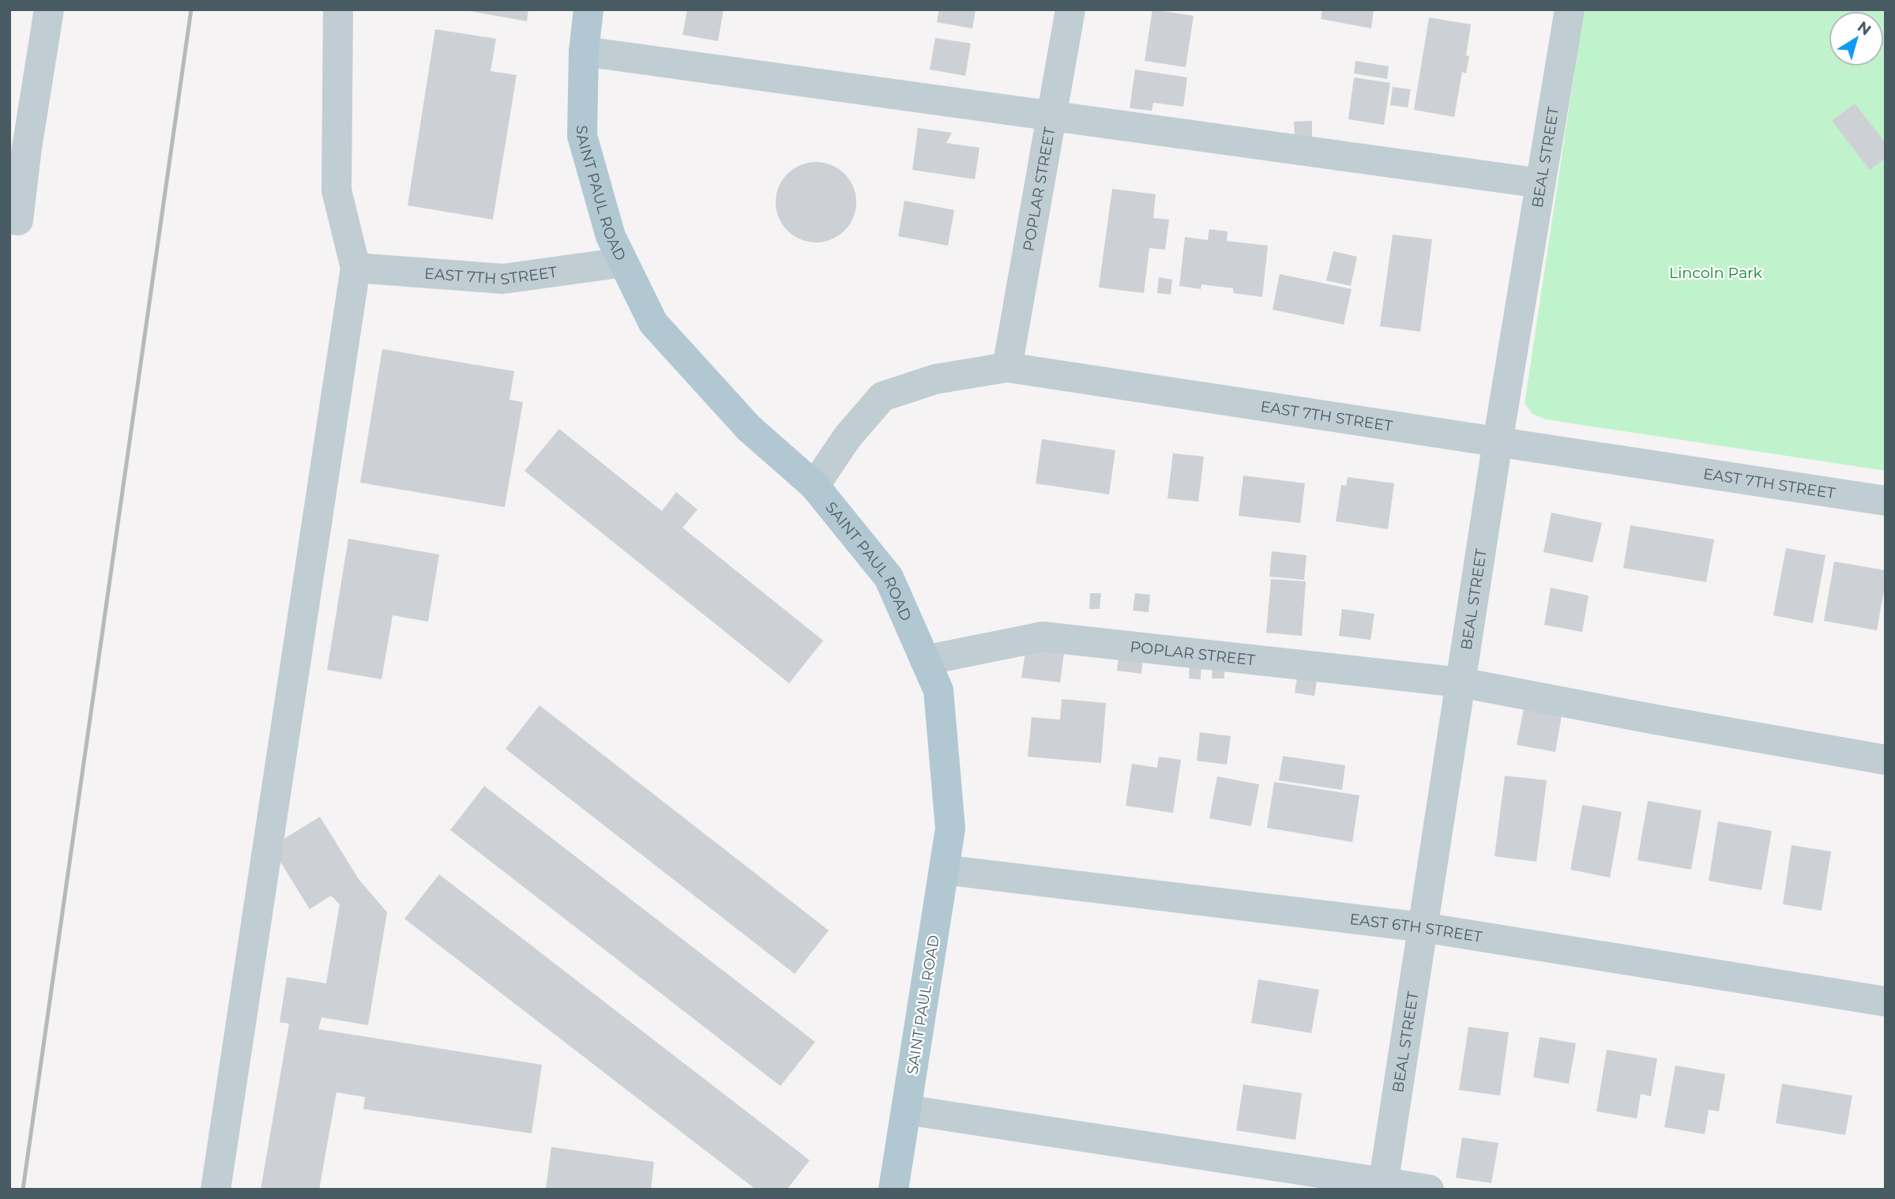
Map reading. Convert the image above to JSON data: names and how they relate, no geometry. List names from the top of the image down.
{
  "streets": {
    "main road": ["SAINT PAUL ROAD"],
    "street": [
      "BEAL STREET",
      "POPLAR STREET",
      "EAST 7TH STREET",
      "EAST 6TH STREET"
    ]
  },
  "crossings": [
    ["BEAL STREET", "POPLAR STREET"],
    ["BEAL STREET", "EAST 7TH STREET"],
    ["BEAL STREET", "EAST 6TH STREET"],
    ["POPLAR STREET", "SAINT PAUL ROAD"],
    ["POPLAR STREET", "EAST 7TH STREET"],
    ["SAINT PAUL ROAD", "EAST 7TH STREET"],
    ["SAINT PAUL ROAD", "EAST 6TH STREET"]
  ],
  "parks": ["Lincoln Park"],
  "north": "top right"
}
